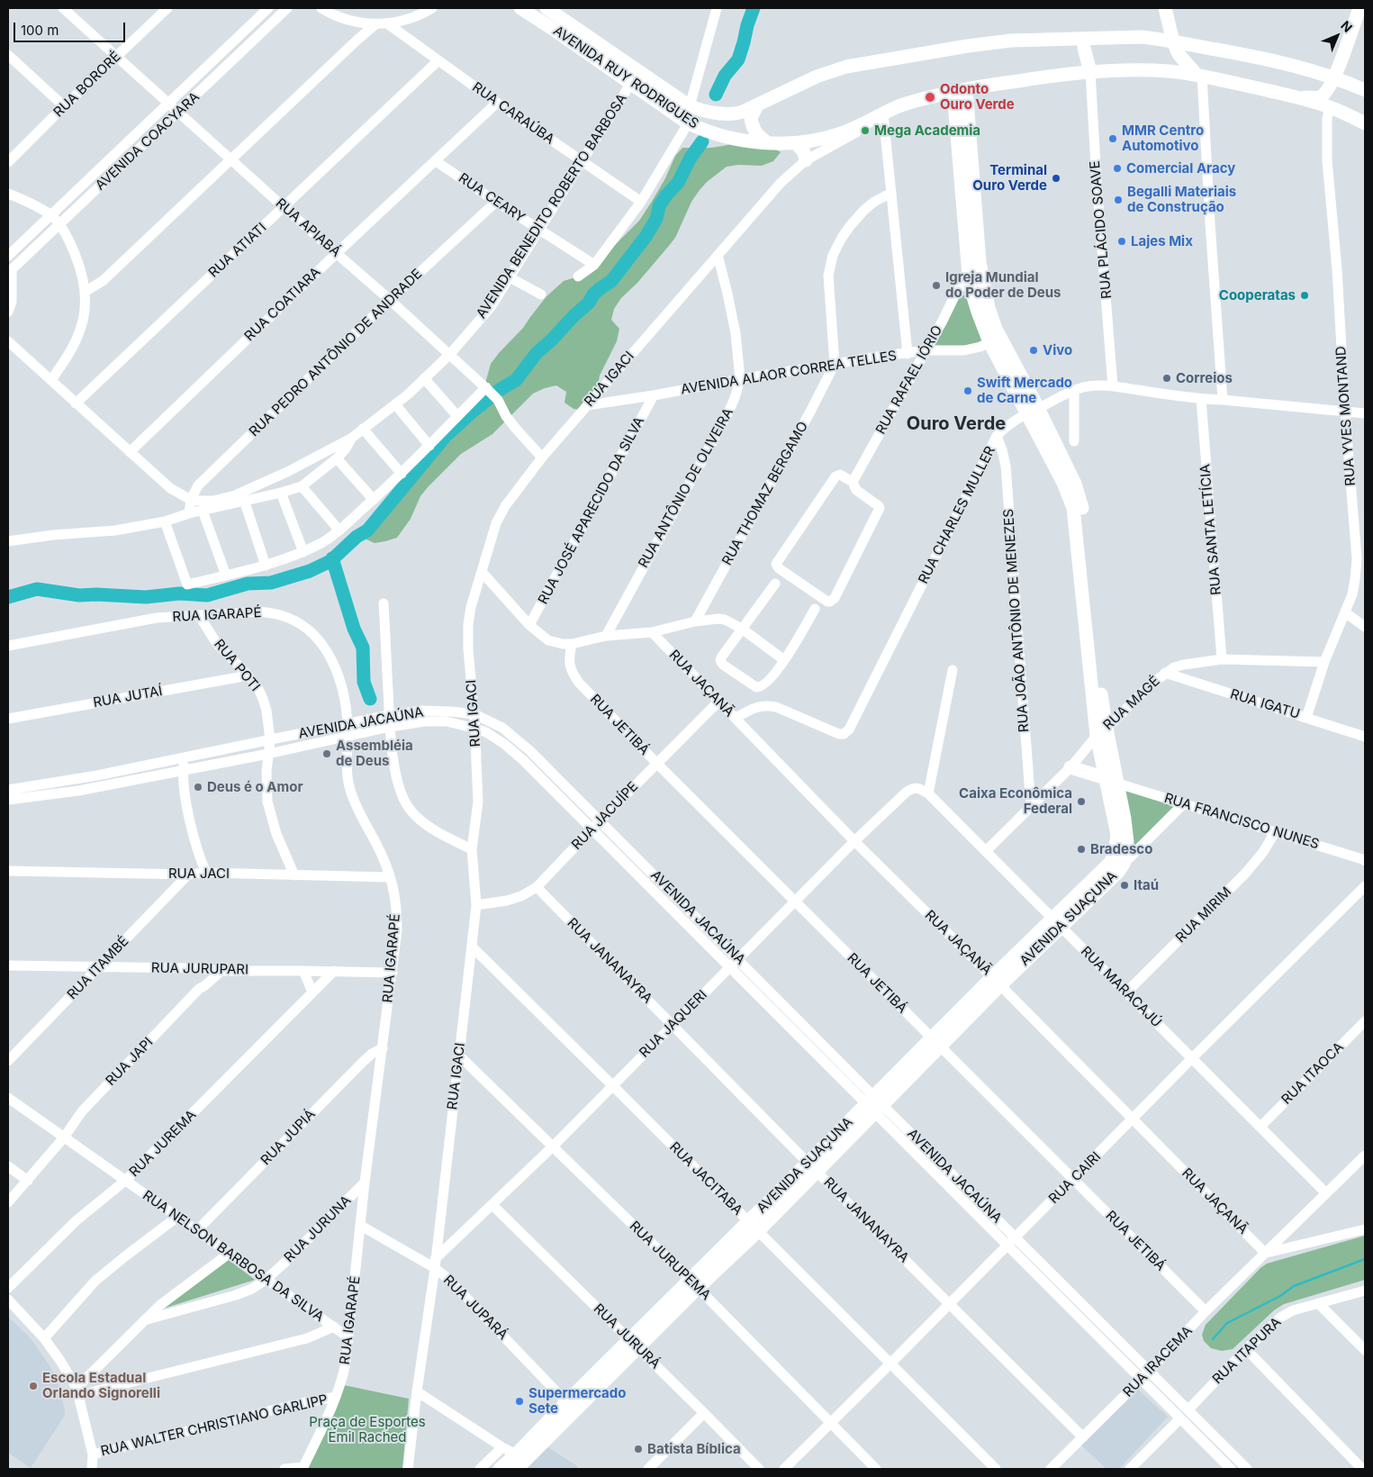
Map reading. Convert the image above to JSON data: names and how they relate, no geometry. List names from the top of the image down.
{
  "streets": {
    "main road": ["AVENIDA RUY RODRIGUES", "AVENIDA SUAÇUNA"],
    "street": [
      "RUA BORORÉ",
      "RUA CARAÚBA",
      "AVENIDA COACYARA",
      "RUA CEARY",
      "AVENIDA BENEDITO ROBERTO BARBOSA",
      "RUA APIABÁ",
      "RUA PLÁCIDO SOAVE",
      "RUA ATIATI",
      "RUA COATIARA",
      "RUA PEDRO ANTÔNIO DE ANDRADE",
      "AVENIDA ALAOR CORREA TELLES",
      "RUA IGACI",
      "RUA RAFAEL IÓRIO",
      "RUA YVES MONTAND",
      "RUA ANTÔNIO DE OLIVEIRA",
      "RUA THOMAZ BERGAMO",
      "RUA JOSÉ APARECIDO DA SILVA",
      "RUA CHARLES MULLER",
      "RUA SANTA LETÍCIA",
      "RUA IGARAPÉ",
      "RUA JOÃO ANTÔNIO DE MENEZES",
      "RUA POTI",
      "RUA JAÇANÃ",
      "RUA JUTAÍ",
      "RUA MAGÉ",
      "RUA IGATU",
      "AVENIDA JACAÚNA",
      "RUA JETIBÁ",
      "RUA JACUÍPE",
      "RUA FRANCISCO NUNES",
      "RUA JACI",
      "RUA MIRIM",
      "RUA JANANAYRA",
      "RUA ITAMBÉ",
      "RUA JURUPARI",
      "RUA MARACAJÚ",
      "RUA JAQUERI",
      "RUA JAPI",
      "RUA ITAOCA",
      "RUA JUPIÁ",
      "RUA JUREMA",
      "RUA CAIRI",
      "RUA JACITABA",
      "RUA JURUNA",
      "RUA NELSON BARBOSA DA SILVA",
      "RUA JURUPEMA",
      "RUA JUPARÁ",
      "RUA JURURÁ",
      "RUA ITAPURA",
      "RUA IRACEMA",
      "RUA WALTER CHRISTIANO GARLIPP"
    ]
  },
  "crossings": [
    ["AVENIDA RUY RODRIGUES", "AVENIDA BENEDITO ROBERTO BARBOSA"],
    ["AVENIDA RUY RODRIGUES", "RUA PLÁCIDO SOAVE"],
    ["AVENIDA RUY RODRIGUES", "RUA IGACI"],
    ["AVENIDA RUY RODRIGUES", "RUA YVES MONTAND"],
    ["RUA BORORÉ", "RUA APIABÁ"],
    ["RUA CARAÚBA", "AVENIDA BENEDITO ROBERTO BARBOSA"],
    ["RUA CARAÚBA", "RUA ATIATI"],
    ["RUA CARAÚBA", "RUA COATIARA"],
    ["AVENIDA COACYARA", "RUA APIABÁ"],
    ["RUA CEARY", "AVENIDA BENEDITO ROBERTO BARBOSA"],
    ["RUA CEARY", "RUA COATIARA"],
    ["RUA CEARY", "RUA PEDRO ANTÔNIO DE ANDRADE"],
    ["AVENIDA BENEDITO ROBERTO BARBOSA", "RUA APIABÁ"],
    ["AVENIDA BENEDITO ROBERTO BARBOSA", "RUA ATIATI"],
    ["AVENIDA BENEDITO ROBERTO BARBOSA", "RUA COATIARA"],
    ["AVENIDA BENEDITO ROBERTO BARBOSA", "RUA PEDRO ANTÔNIO DE ANDRADE"],
    ["RUA APIABÁ", "RUA ATIATI"],
    ["RUA APIABÁ", "RUA COATIARA"],
    ["RUA APIABÁ", "RUA PEDRO ANTÔNIO DE ANDRADE"],
    ["RUA APIABÁ", "RUA IGACI"],
    ["RUA PLÁCIDO SOAVE", "RUA CHARLES MULLER"],
    ["AVENIDA ALAOR CORREA TELLES", "RUA IGACI"],
    ["AVENIDA ALAOR CORREA TELLES", "RUA RAFAEL IÓRIO"],
    ["AVENIDA ALAOR CORREA TELLES", "RUA ANTÔNIO DE OLIVEIRA"],
    ["AVENIDA ALAOR CORREA TELLES", "RUA THOMAZ BERGAMO"],
    ["AVENIDA ALAOR CORREA TELLES", "RUA JOSÉ APARECIDO DA SILVA"],
    ["RUA IGACI", "RUA ANTÔNIO DE OLIVEIRA"],
    ["RUA IGACI", "AVENIDA JACAÚNA"],
    ["RUA IGACI", "RUA JACUÍPE"],
    ["RUA IGACI", "RUA JAQUERI"],
    ["RUA IGACI", "RUA JACITABA"],
    ["RUA IGACI", "RUA JURUPEMA"],
    ["RUA IGACI", "RUA JUPARÁ"],
    ["RUA YVES MONTAND", "RUA CHARLES MULLER"],
    ["RUA YVES MONTAND", "RUA MAGÉ"],
    ["RUA YVES MONTAND", "RUA IGATU"],
    ["RUA CHARLES MULLER", "RUA SANTA LETÍCIA"],
    ["RUA CHARLES MULLER", "RUA JOÃO ANTÔNIO DE MENEZES"],
    ["RUA CHARLES MULLER", "RUA JAÇANÃ"],
    ["RUA SANTA LETÍCIA", "RUA MAGÉ"],
    ["RUA IGARAPÉ", "RUA POTI"],
    ["RUA IGARAPÉ", "AVENIDA JACAÚNA"],
    ["RUA IGARAPÉ", "RUA JACI"],
    ["RUA IGARAPÉ", "RUA JURUPARI"],
    ["RUA IGARAPÉ", "RUA JUPIÁ"],
    ["RUA IGARAPÉ", "RUA JURUNA"],
    ["RUA IGARAPÉ", "RUA NELSON BARBOSA DA SILVA"],
    ["RUA IGARAPÉ", "RUA JUPARÁ"],
    ["RUA IGARAPÉ", "RUA WALTER CHRISTIANO GARLIPP"],
    ["RUA JOÃO ANTÔNIO DE MENEZES", "RUA MAGÉ"],
    ["RUA POTI", "RUA JUTAÍ"],
    ["RUA POTI", "AVENIDA JACAÚNA"],
    ["RUA POTI", "RUA JACI"],
    ["RUA JAÇANÃ", "RUA JACUÍPE"],
    ["RUA JAÇANÃ", "AVENIDA SUAÇUNA"],
    ["RUA JAÇANÃ", "RUA JAQUERI"],
    ["RUA JAÇANÃ", "RUA CAIRI"],
    ["RUA JAÇANÃ", "RUA IRACEMA"],
    ["RUA MAGÉ", "RUA IGATU"],
    ["RUA MAGÉ", "RUA MARACAJÚ"],
    ["AVENIDA JACAÚNA", "RUA JACUÍPE"],
    ["AVENIDA JACAÚNA", "AVENIDA SUAÇUNA"],
    ["AVENIDA JACAÚNA", "RUA JAQUERI"],
    ["AVENIDA JACAÚNA", "RUA CAIRI"],
    ["AVENIDA JACAÚNA", "RUA ITAPURA"],
    ["AVENIDA JACAÚNA", "RUA IRACEMA"],
    ["RUA JETIBÁ", "RUA JACUÍPE"],
    ["RUA JETIBÁ", "AVENIDA SUAÇUNA"],
    ["RUA JETIBÁ", "RUA JAQUERI"],
    ["RUA JETIBÁ", "RUA CAIRI"],
    ["RUA JETIBÁ", "RUA IRACEMA"],
    ["RUA JACUÍPE", "RUA JANANAYRA"],
    ["RUA FRANCISCO NUNES", "RUA MIRIM"],
    ["RUA JACI", "RUA ITAMBÉ"],
    ["RUA MIRIM", "RUA MARACAJÚ"],
    ["AVENIDA SUAÇUNA", "RUA JANANAYRA"],
    ["AVENIDA SUAÇUNA", "RUA MARACAJÚ"],
    ["AVENIDA SUAÇUNA", "RUA JACITABA"],
    ["AVENIDA SUAÇUNA", "RUA JURUPEMA"],
    ["AVENIDA SUAÇUNA", "RUA JUPARÁ"],
    ["AVENIDA SUAÇUNA", "RUA JURURÁ"],
    ["RUA JANANAYRA", "RUA JAQUERI"],
    ["RUA JANANAYRA", "RUA CAIRI"],
    ["RUA JANANAYRA", "RUA IRACEMA"],
    ["RUA ITAMBÉ", "RUA JURUPARI"],
    ["RUA JURUPARI", "RUA JAPI"],
    ["RUA JURUPARI", "RUA JUREMA"],
    ["RUA MARACAJÚ", "RUA JAQUERI"],
    ["RUA MARACAJÚ", "RUA ITAOCA"],
    ["RUA MARACAJÚ", "RUA CAIRI"],
    ["RUA MARACAJÚ", "RUA IRACEMA"],
    ["RUA JAQUERI", "RUA JACITABA"],
    ["RUA JAQUERI", "RUA JURUPEMA"],
    ["RUA JAQUERI", "RUA JUPARÁ"],
    ["RUA JAQUERI", "RUA JURURÁ"],
    ["RUA JAPI", "RUA NELSON BARBOSA DA SILVA"],
    ["RUA JUPIÁ", "RUA NELSON BARBOSA DA SILVA"],
    ["RUA JUREMA", "RUA NELSON BARBOSA DA SILVA"],
    ["RUA CAIRI", "RUA JACITABA"],
    ["RUA CAIRI", "RUA JURUPEMA"],
    ["RUA JURUNA", "RUA NELSON BARBOSA DA SILVA"]
  ],
  "districts": ["Ouro Verde"],
  "parks": ["Praça de Esportes Emil Rached"],
  "places": [
    "Odonto Ouro Verde",
    "Mega Academia",
    "MMR Centro Automotivo",
    "Comercial Aracy",
    "Terminal Ouro Verde",
    "Begalli Materiais de Construção",
    "Lajes Mix",
    "Igreja Mundial do Poder de Deus",
    "Cooperatas",
    "Vivo",
    "Correios",
    "Swift Mercado de Carne",
    "Assembléia de Deus",
    "Deus é o Amor",
    "Caixa Econômica Federal",
    "Bradesco",
    "Itaú",
    "Escola Estadual Orlando Signorelli",
    "Supermercado Sete",
    "Batista Bíblica"
  ],
  "scale_bar": "100 m",
  "north": "top right"
}
